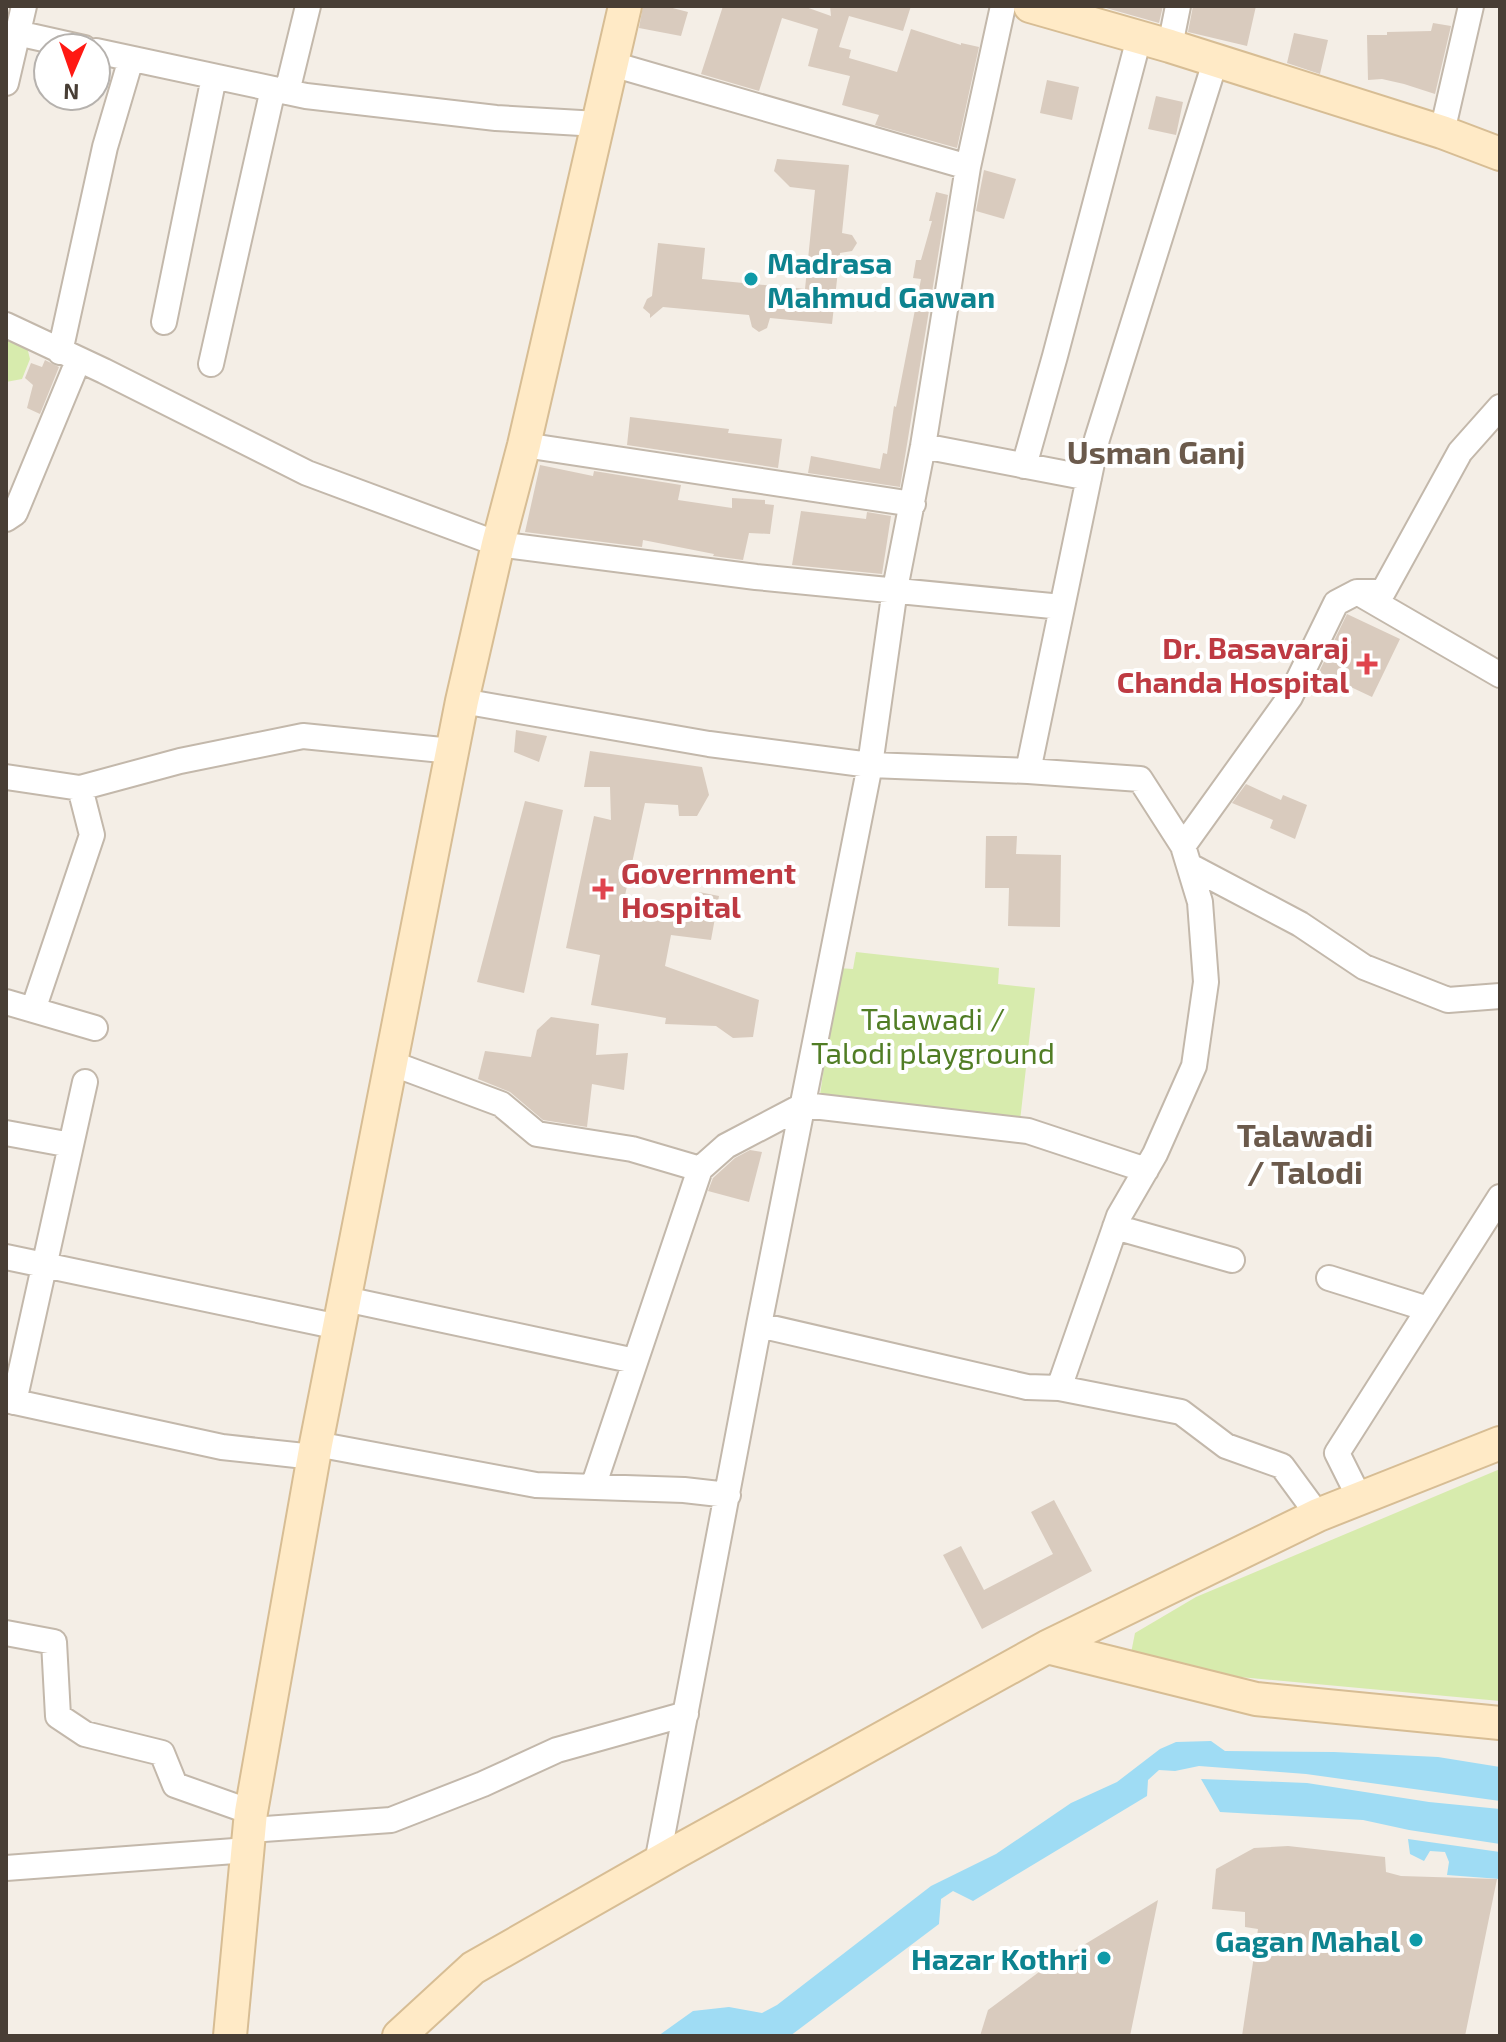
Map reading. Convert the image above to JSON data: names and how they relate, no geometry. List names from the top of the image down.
{
  "districts": ["Usman Ganj", "Talawadi / Talodi"],
  "parks": ["Talawadi / Talodi playground"],
  "places": {
    "other": ["Madrasa Mahmud Gawan", "Gagan Mahal", "Hazar Kothri"],
    "health": ["Dr. Basavaraj Chanda Hospital", "Government Hospital"]
  },
  "north": "bottom"
}
